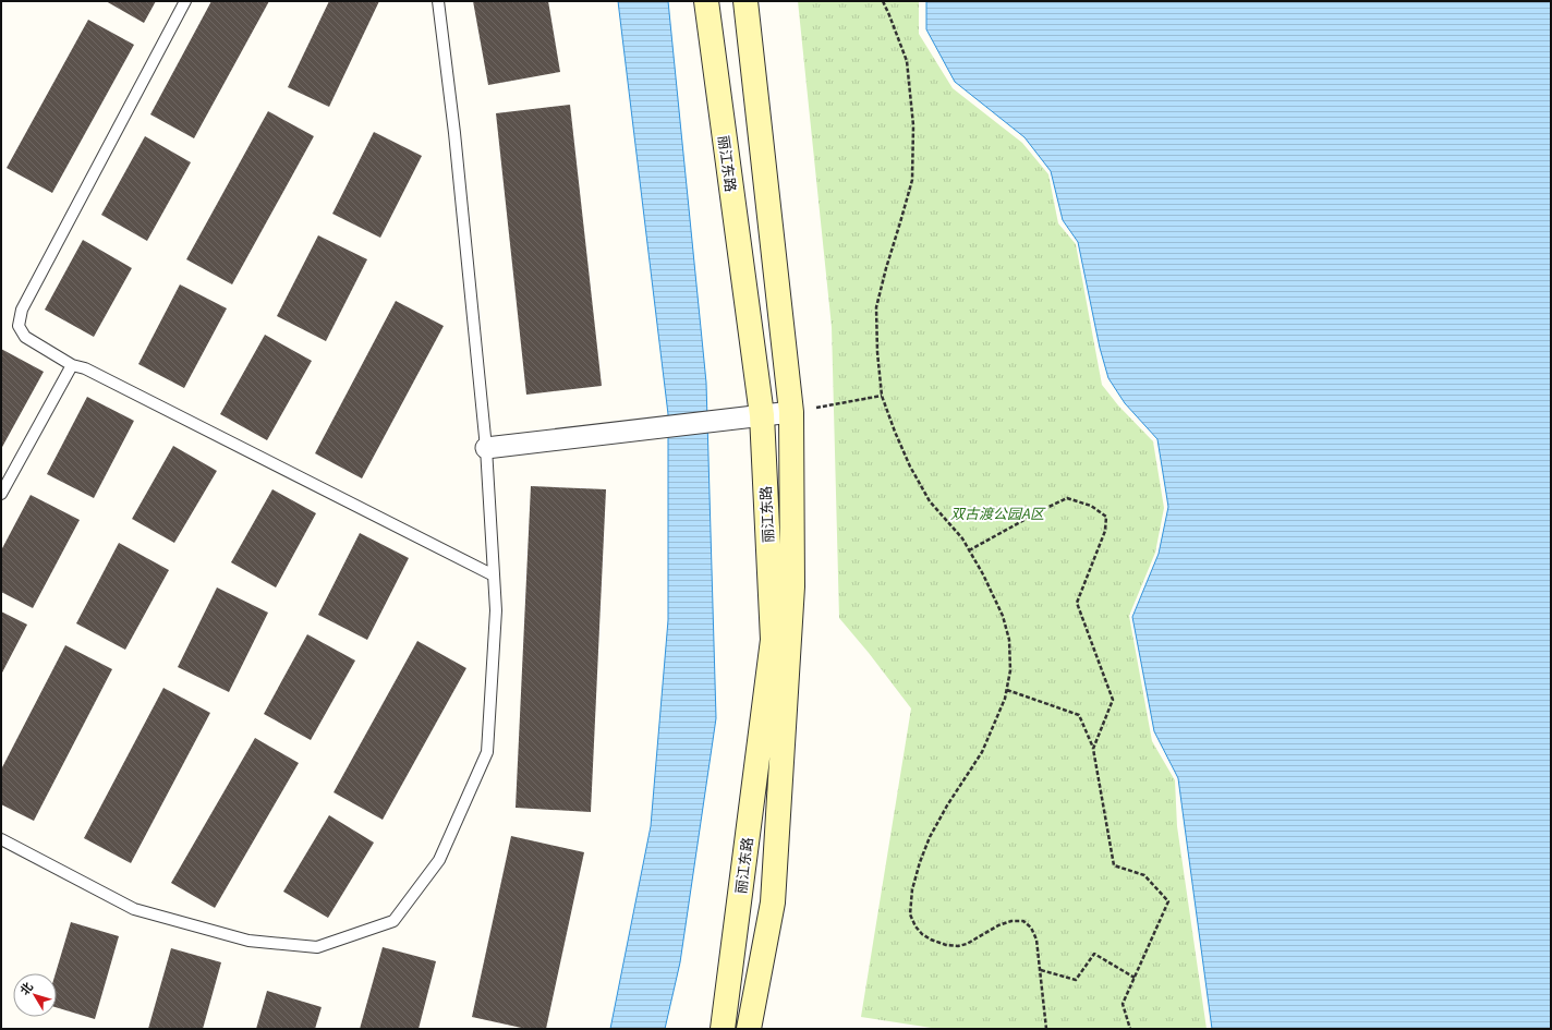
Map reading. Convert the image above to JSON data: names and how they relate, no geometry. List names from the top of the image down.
{
  "streets": {
    "main road": ["丽江东路"]
  },
  "parks": ["双古渡公园A区"],
  "north": "top left"
}
